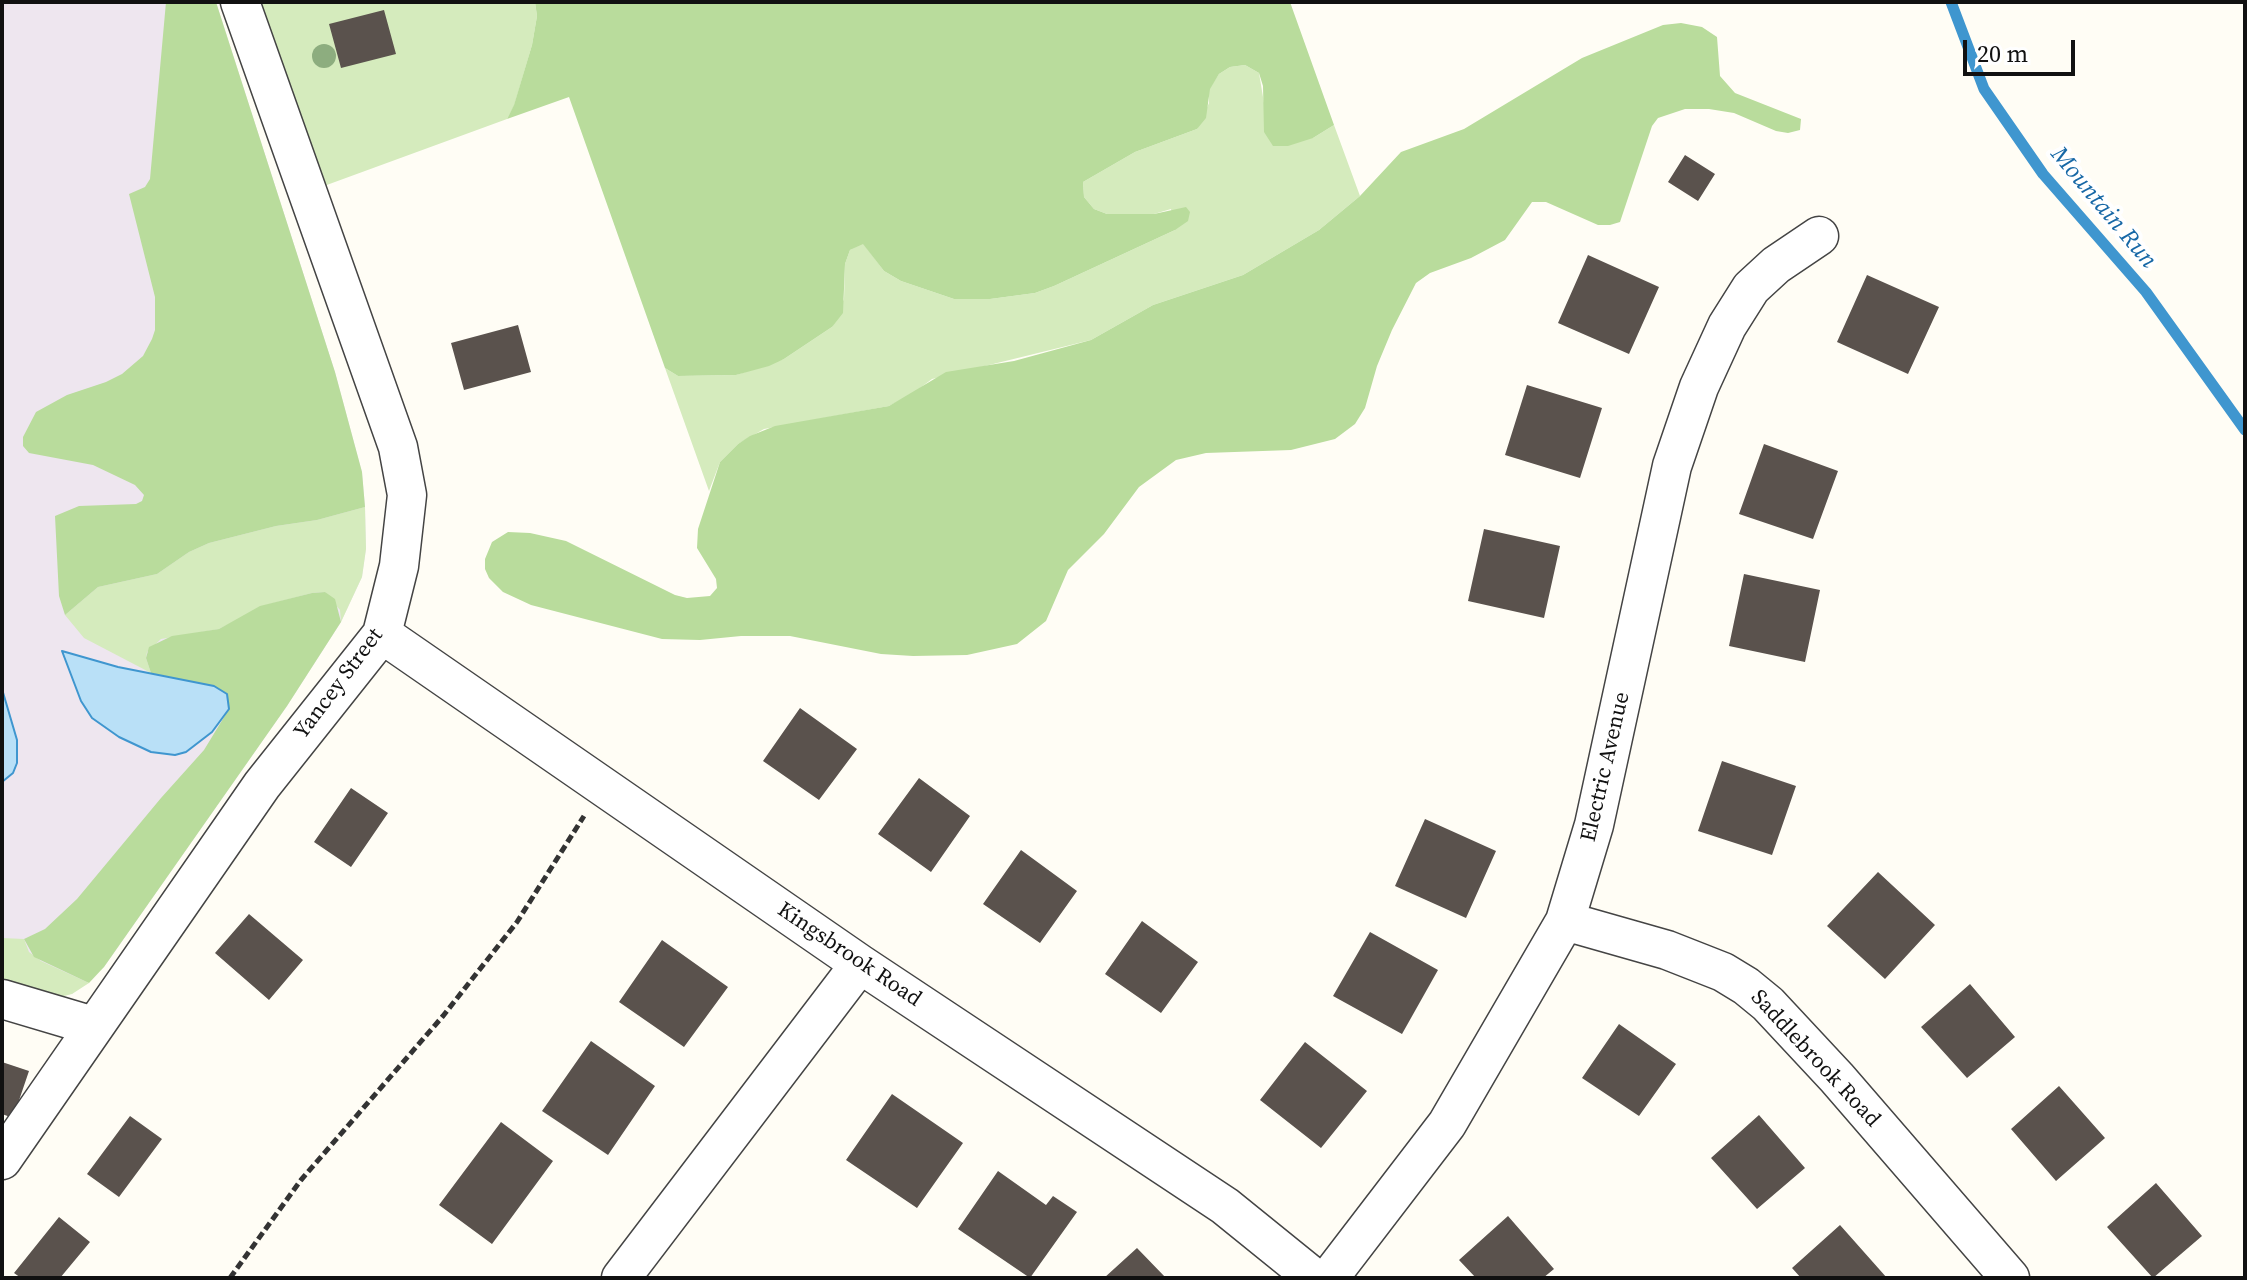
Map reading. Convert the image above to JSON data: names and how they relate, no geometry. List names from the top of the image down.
{
  "streets": {
    "street": [
      "Yancey Street",
      "Electric Avenue",
      "Kingsbrook Road",
      "Saddlebrook Road"
    ]
  },
  "crossings": [
    ["Yancey Street", "Kingsbrook Road"],
    ["Electric Avenue", "Saddlebrook Road"]
  ],
  "water": ["Mountain Run"],
  "scale_bar": "20 m"
}
